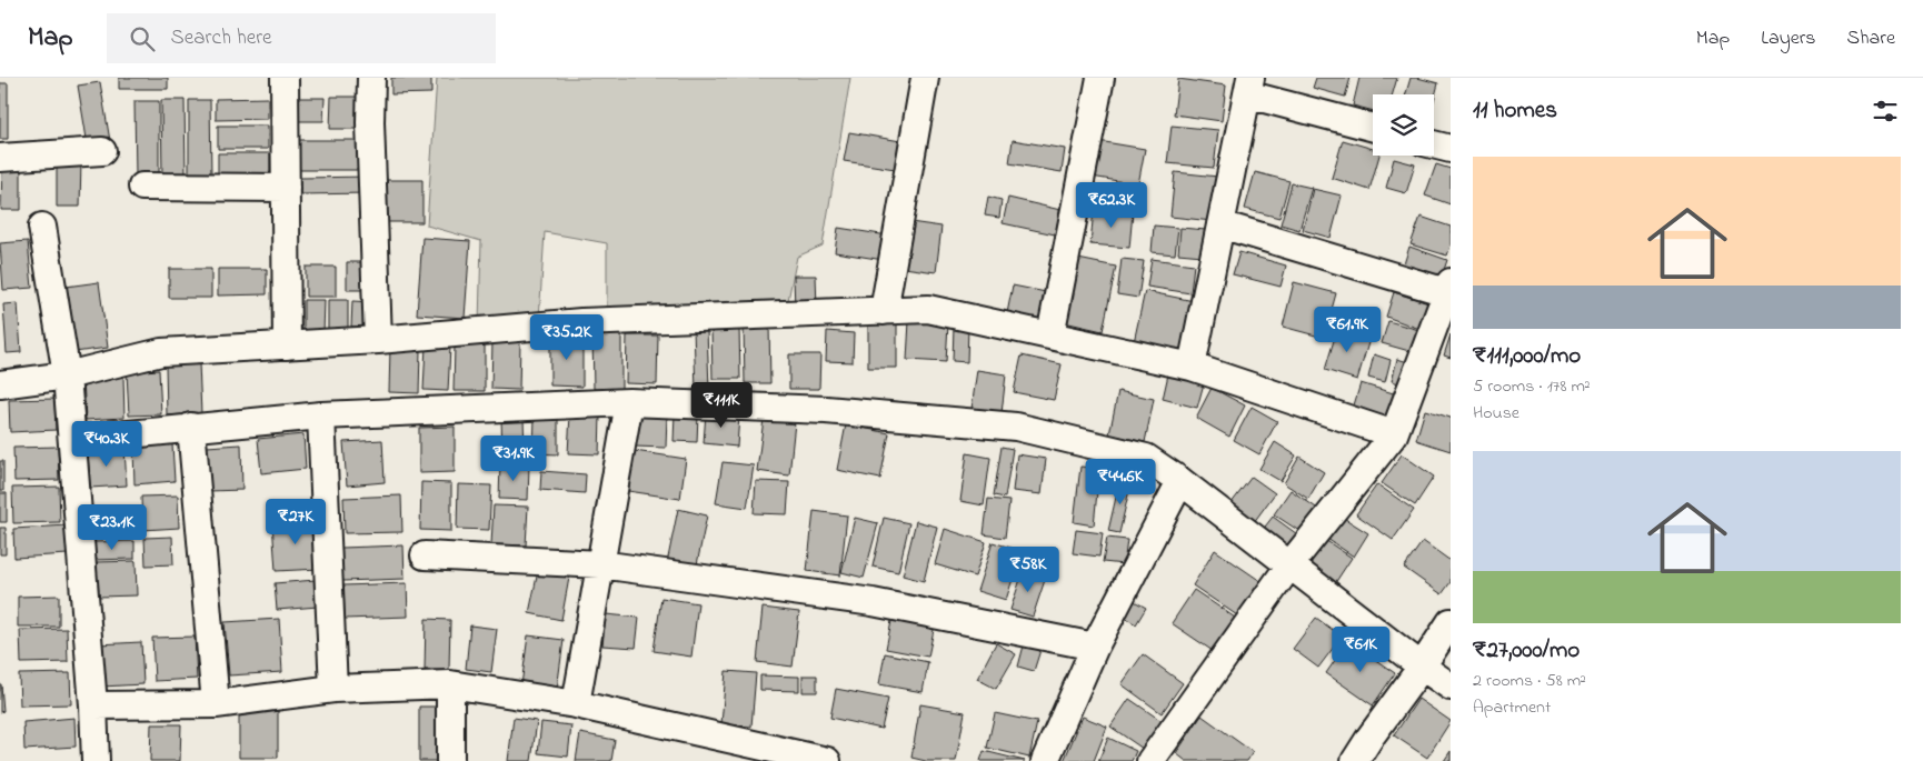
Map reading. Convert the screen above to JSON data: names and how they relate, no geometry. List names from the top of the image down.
{
  "page": {
    "header": "Map",
    "search": "Search here",
    "nav": ["Map", "Layers", "Share"],
    "heading": "11 homes",
    "list": [
      {
        "name": "₹111,000/mo",
        "note": "5 rooms · 178 m² · House"
      },
      {
        "name": "₹27,000/mo",
        "note": "2 rooms · 58 m² · Apartment"
      }
    ],
    "price": [
      "₹62.3K",
      "₹61.9K",
      "₹35.2K",
      "₹111K",
      "₹40.3K",
      "₹31.9K",
      "₹44.6K",
      "₹27K",
      "₹23.1K",
      "₹58K",
      "₹61K"
    ]
  }
}
